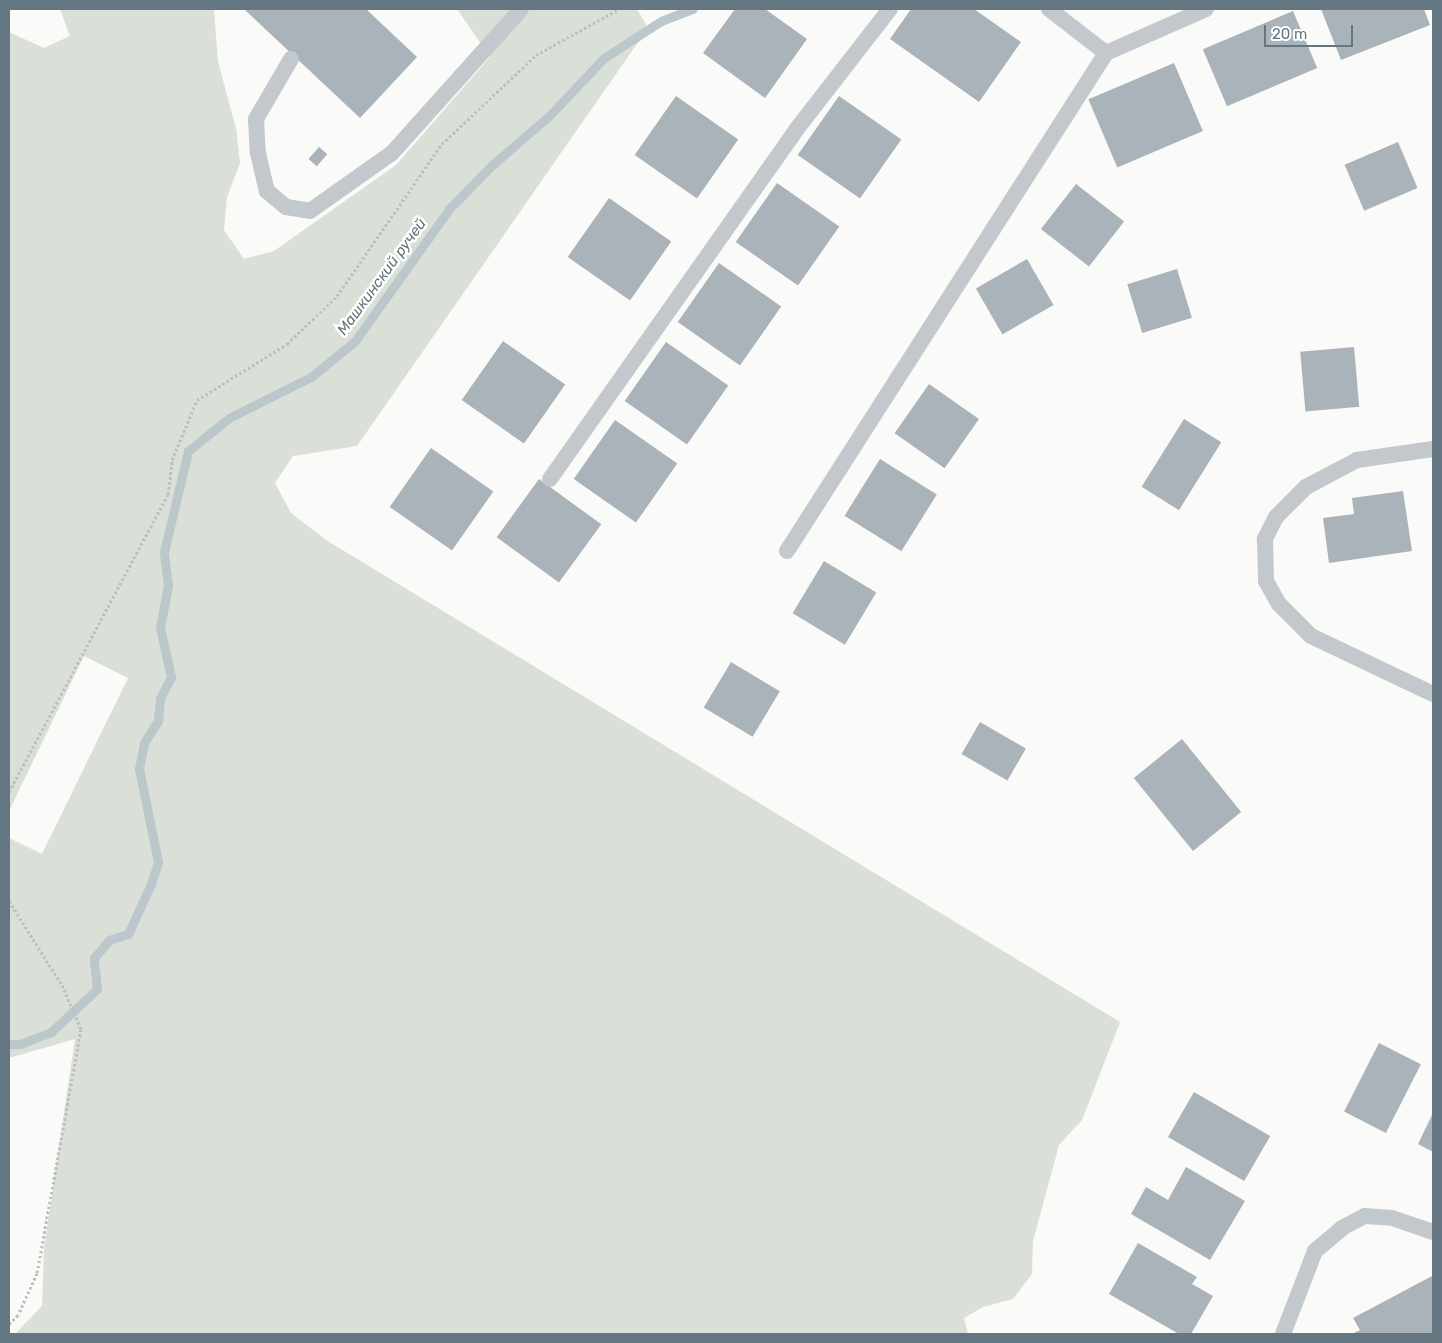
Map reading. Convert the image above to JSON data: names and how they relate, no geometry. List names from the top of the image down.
{
  "water": ["Машкинский ручей"],
  "scale_bar": "20 m"
}
